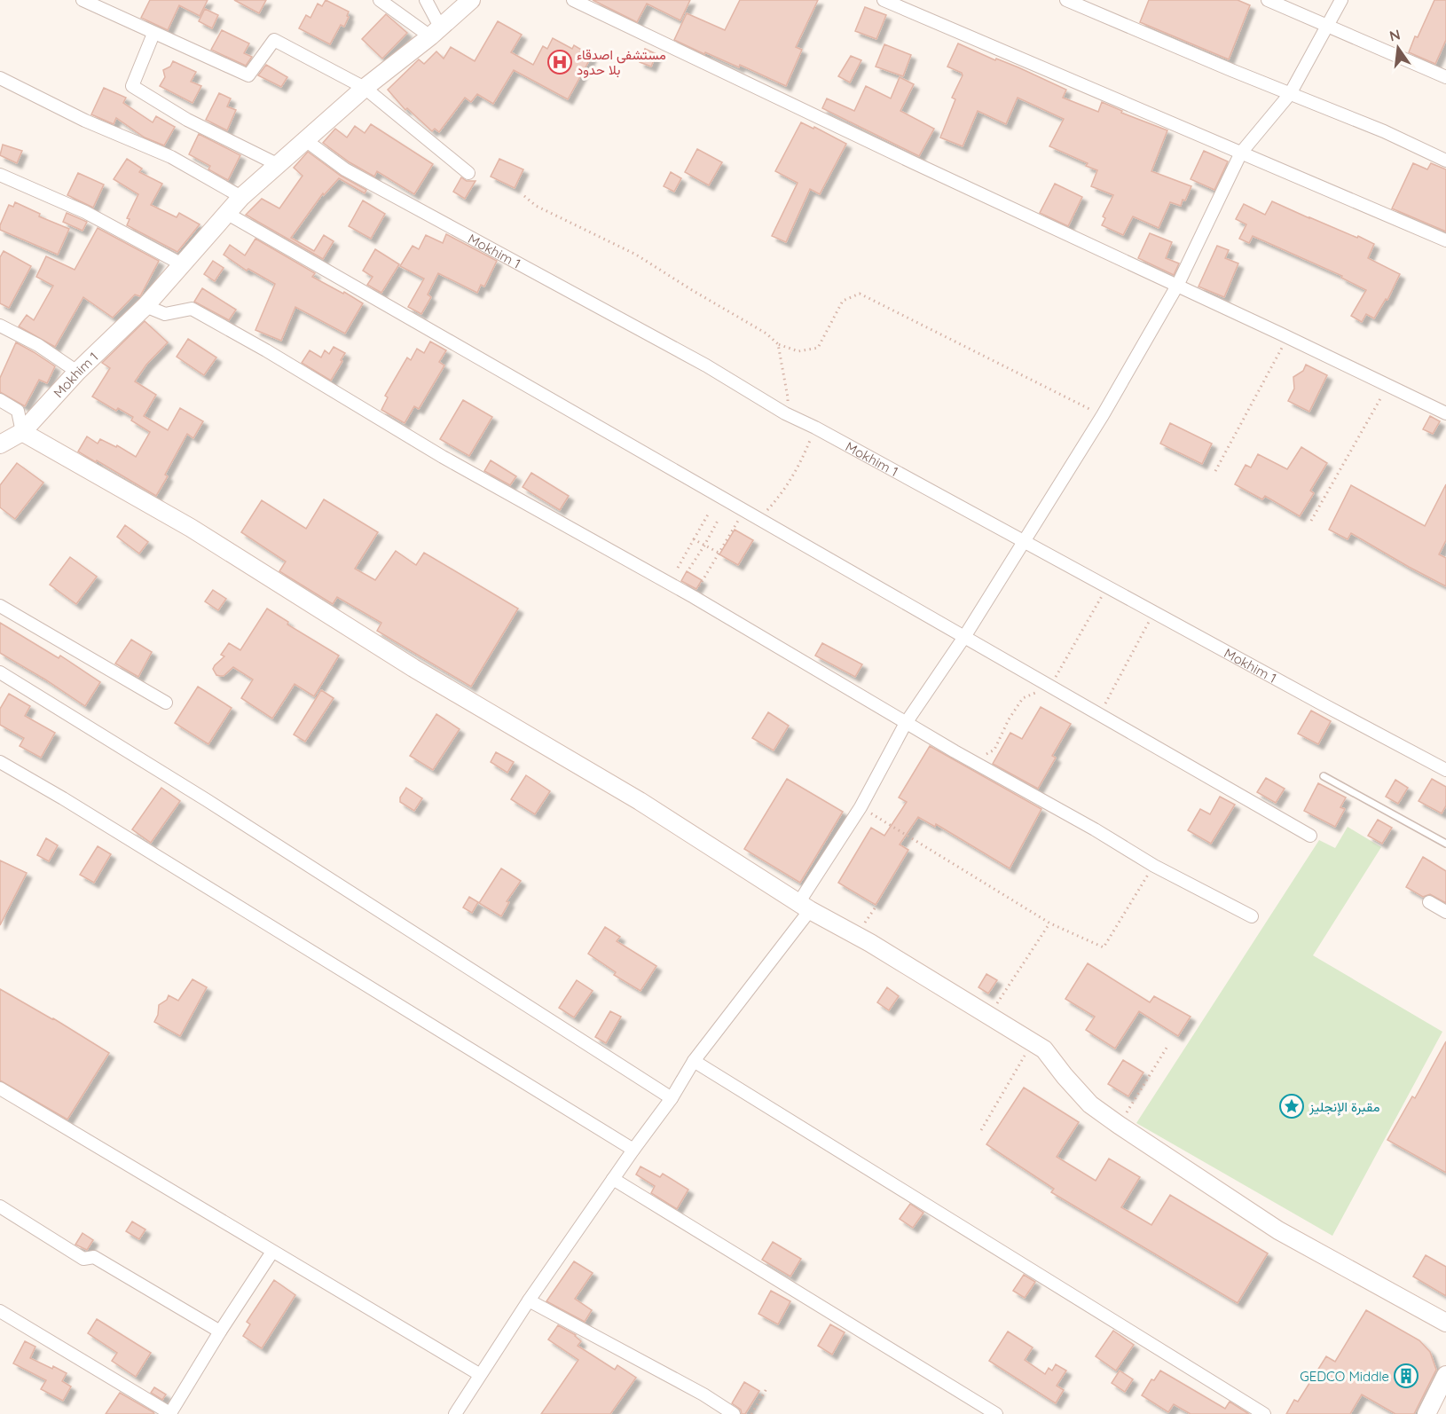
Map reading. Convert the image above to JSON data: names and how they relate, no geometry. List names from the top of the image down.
{
  "streets": {
    "street": ["Mokhim 1"]
  },
  "places": {
    "hospital": ["مستشفى اصدقاء بلا حدود"],
    "place": ["مقبرة الإنجليز"],
    "building": ["GEDCO Middle"]
  },
  "north": "top"
}
